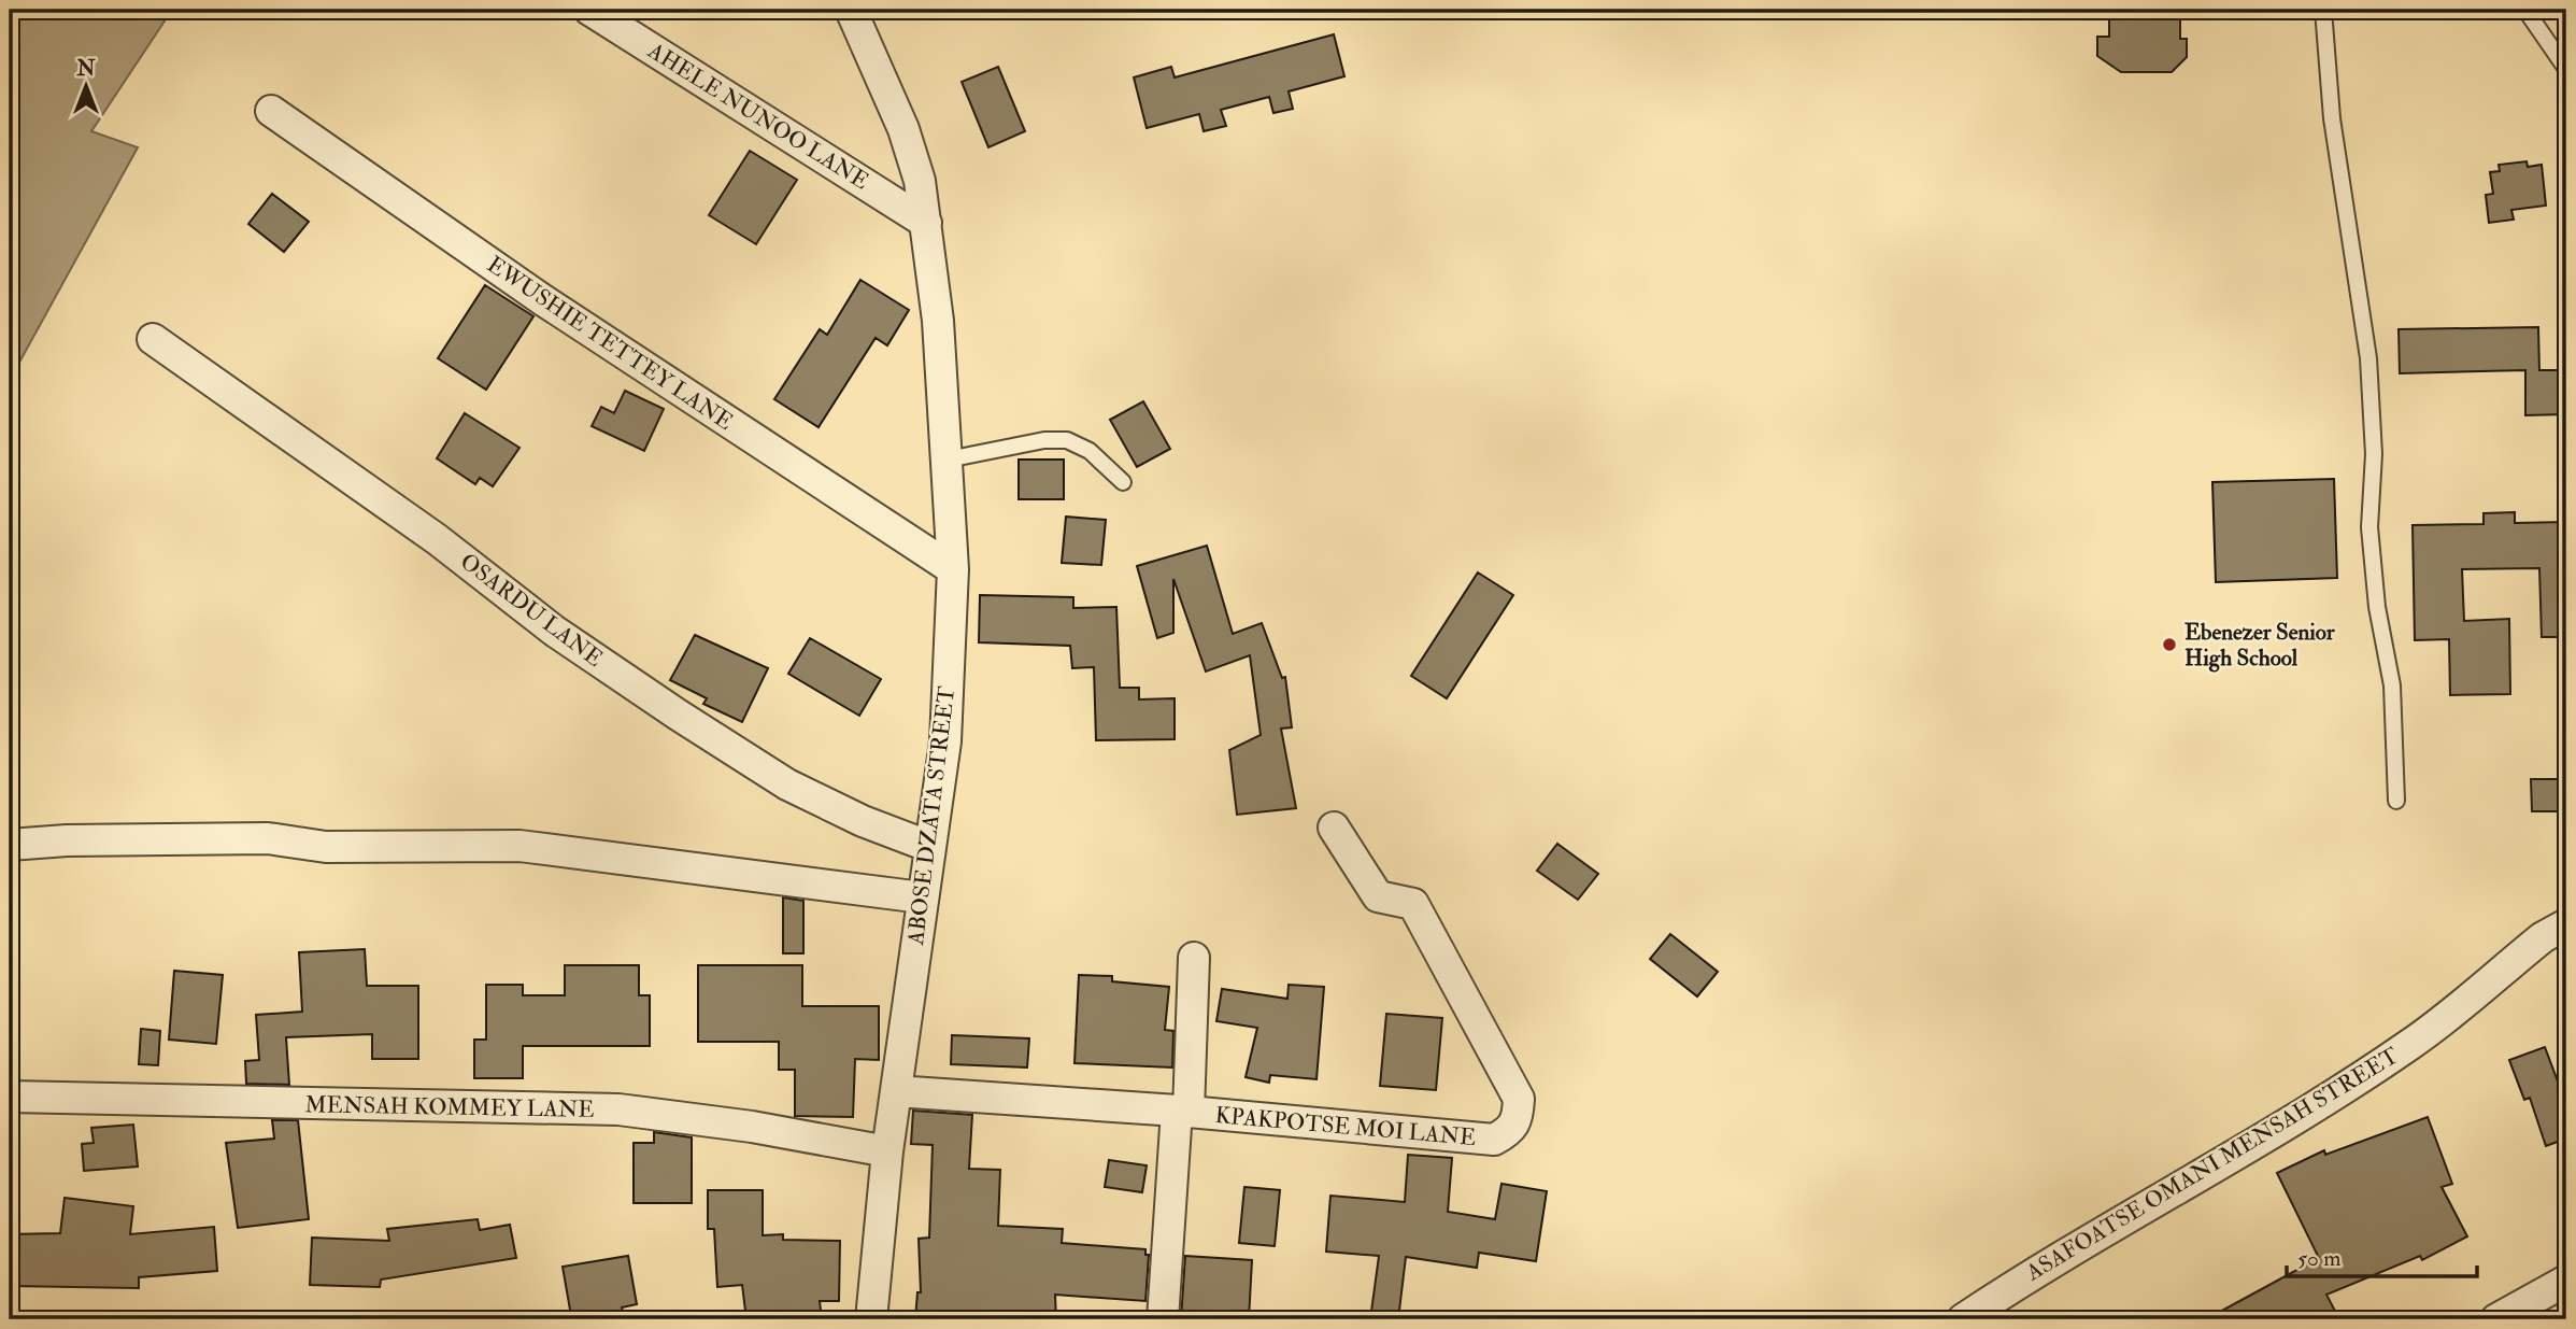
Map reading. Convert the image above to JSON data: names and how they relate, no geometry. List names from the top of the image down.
{
  "streets": {
    "street": [
      "AHELE NUNOO LANE",
      "EWUSHIE TETTEY LANE",
      "OSARDU LANE",
      "ABOSE DZATA STREET",
      "MENSAH KOMMEY LANE",
      "KPAKPOTSE MOI LANE",
      "ASAFOATSE OMANI MENSAH STREET"
    ]
  },
  "crossings": [
    ["AHELE NUNOO LANE", "ABOSE DZATA STREET"],
    ["EWUSHIE TETTEY LANE", "ABOSE DZATA STREET"],
    ["OSARDU LANE", "ABOSE DZATA STREET"],
    ["ABOSE DZATA STREET", "MENSAH KOMMEY LANE"]
  ],
  "places": ["Ebenezer Senior High School"],
  "scale_bar": "50 m",
  "north": "top"
}
